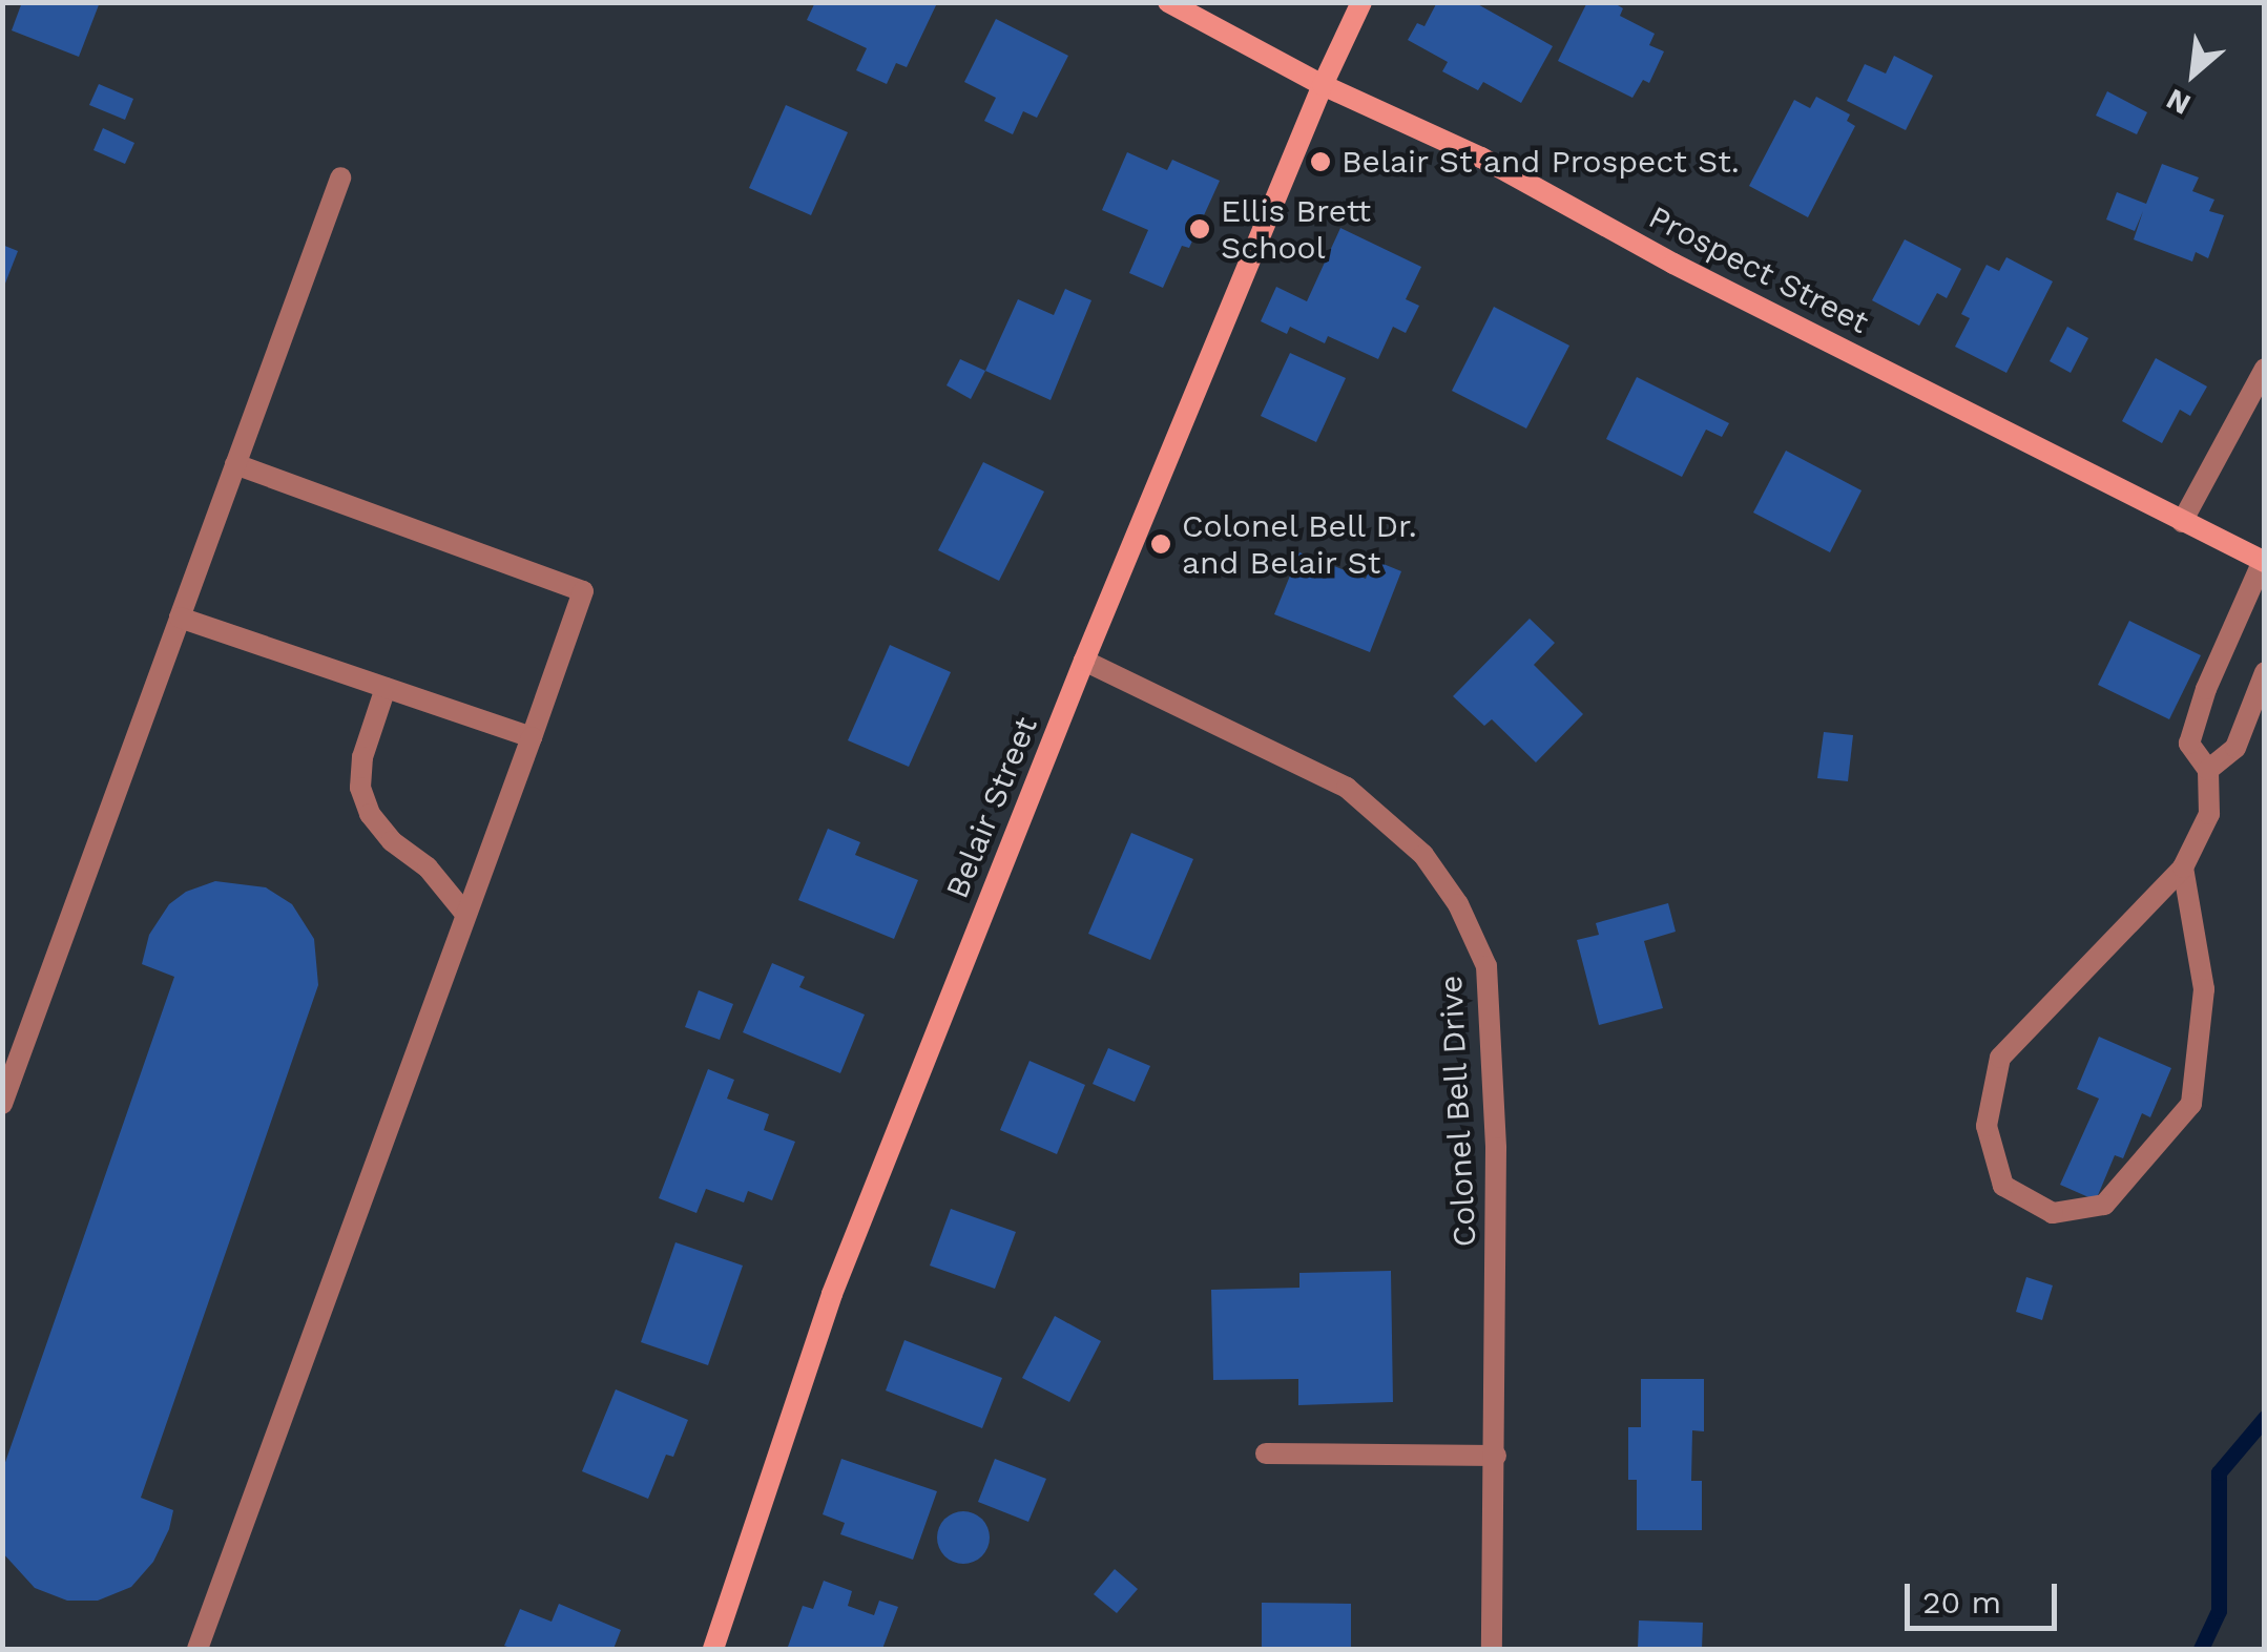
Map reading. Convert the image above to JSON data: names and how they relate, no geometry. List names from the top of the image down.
{
  "streets": {
    "main road": ["Prospect Street", "Belair Street"],
    "street": ["Colonel Bell Drive"]
  },
  "crossings": [
    ["Prospect Street", "Belair Street"],
    ["Belair Street", "Colonel Bell Drive"]
  ],
  "places": ["Belair St and Prospect St.", "Ellis Brett School", "Colonel Bell Dr. and Belair St"],
  "scale_bar": "20 m",
  "north": "bottom left"
}
